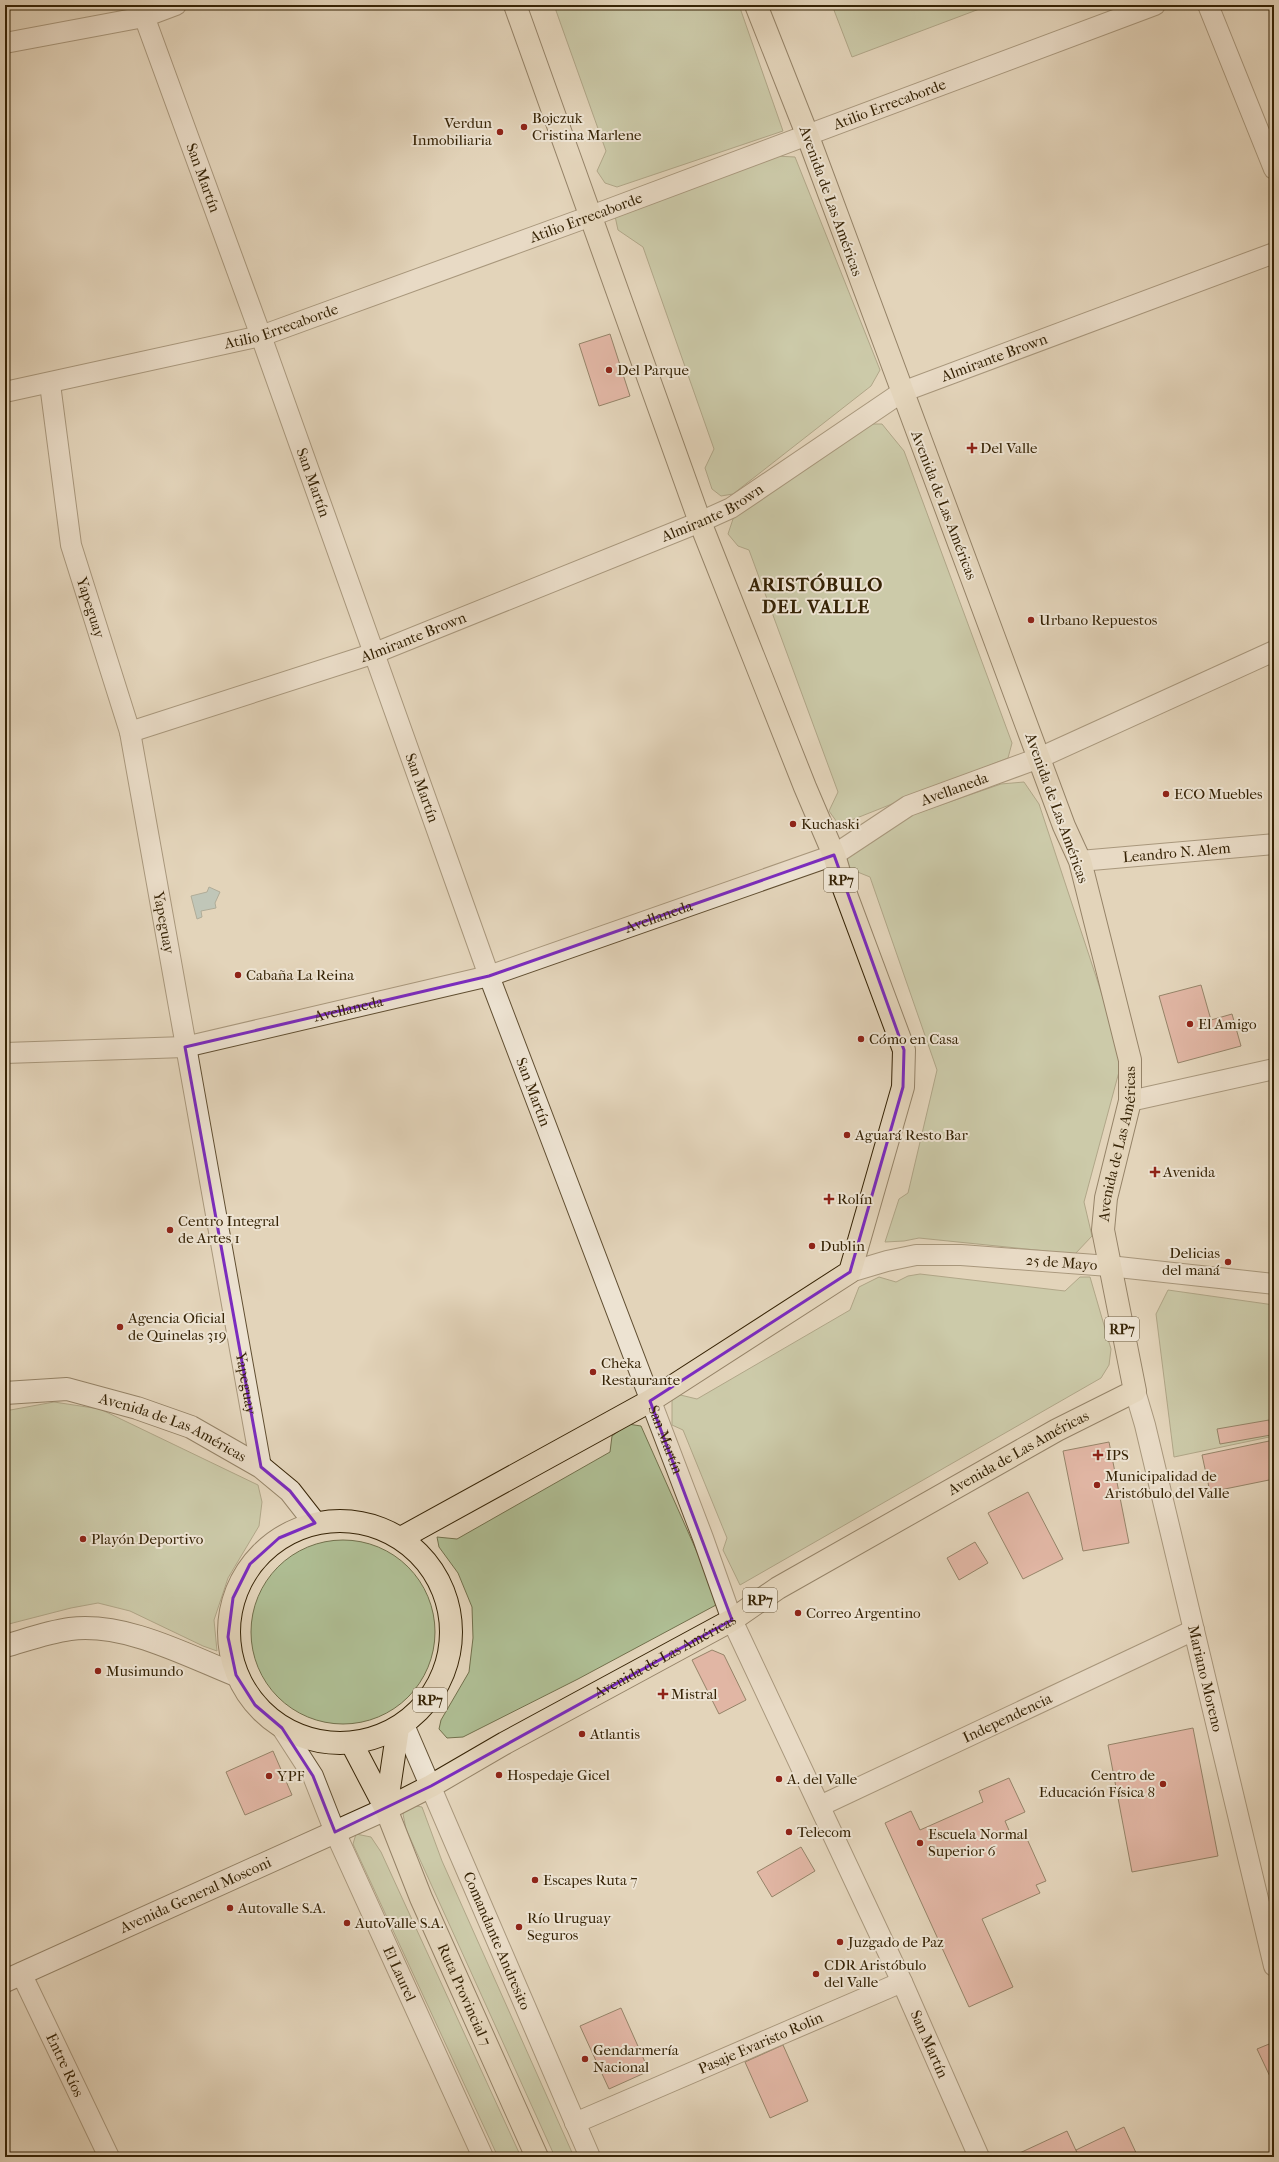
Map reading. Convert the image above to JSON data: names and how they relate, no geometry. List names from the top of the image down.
{
  "streets": {
    "main road": [
      "Avenida de Las Américas",
      "RP7",
      "Avenida General Mosconi",
      "Ruta Provincial 7"
    ],
    "street": [
      "Atilio Errecaborde",
      "San Martín",
      "Almirante Brown",
      "Yapeguay",
      "Avellaneda",
      "Leandro N. Alem",
      "25 de Mayo",
      "Mariano Moreno",
      "Independencia",
      "Comandante Andresito",
      "El Laurel",
      "Pasaje Evaristo Rolin",
      "Entre Ríos"
    ]
  },
  "crossings": [
    ["Atilio Errecaborde", "San Martín"],
    ["Atilio Errecaborde", "Avenida de Las Américas"],
    ["Atilio Errecaborde", "Yapeguay"],
    ["Atilio Errecaborde", "RP7"],
    ["San Martín", "Avenida de Las Américas"],
    ["San Martín", "Almirante Brown"],
    ["San Martín", "Avellaneda"],
    ["San Martín", "Independencia"],
    ["San Martín", "Pasaje Evaristo Rolin"],
    ["Avenida de Las Américas", "Almirante Brown"],
    ["Avenida de Las Américas", "Yapeguay"],
    ["Avenida de Las Américas", "Avellaneda"],
    ["Avenida de Las Américas", "Leandro N. Alem"],
    ["Avenida de Las Américas", "RP7"],
    ["Avenida de Las Américas", "25 de Mayo"],
    ["Avenida de Las Américas", "Mariano Moreno"],
    ["Avenida de Las Américas", "Avenida General Mosconi"],
    ["Avenida de Las Américas", "Comandante Andresito"],
    ["Avenida de Las Américas", "Ruta Provincial 7"],
    ["Almirante Brown", "Yapeguay"],
    ["Almirante Brown", "RP7"],
    ["Yapeguay", "Avellaneda"],
    ["Avellaneda", "RP7"],
    ["RP7", "25 de Mayo"],
    ["RP7", "Comandante Andresito"],
    ["RP7", "El Laurel"],
    ["RP7", "Ruta Provincial 7"],
    ["Mariano Moreno", "Independencia"],
    ["Avenida General Mosconi", "El Laurel"],
    ["Avenida General Mosconi", "Ruta Provincial 7"],
    ["Avenida General Mosconi", "Entre Ríos"],
    ["Comandante Andresito", "Ruta Provincial 7"],
    ["Comandante Andresito", "Pasaje Evaristo Rolin"]
  ],
  "districts": ["ARISTÓBULO DEL VALLE"],
  "places": {
    "other": [
      "Bojczuk Cristina Marlene",
      "Verdun Inmobiliaria",
      "Del Parque",
      "Urbano Repuestos",
      "ECO Muebles",
      "Kuchaski",
      "Cabaña La Reina",
      "El Amigo",
      "Cómo en Casa",
      "Aguará Resto Bar",
      "Centro Integral de Artes 1",
      "Dublin",
      "Delicias del maná",
      "Agencia Oficial de Quinelas 319",
      "Cheka Restaurante",
      "Municipalidad de Aristóbulo del Valle",
      "Playón Deportivo",
      "Correo Argentino",
      "Musimundo",
      "Atlantis",
      "Hospedaje Gicel",
      "YPF",
      "A. del Valle",
      "Centro de Educación Física 8",
      "Telecom",
      "Escuela Normal Superior 6",
      "Escapes Ruta 7",
      "Autovalle S.A.",
      "AutoValle S.A.",
      "Río Uruguay Seguros",
      "Juzgado de Paz",
      "CDR Aristóbulo del Valle",
      "Gendarmería Nacional"
    ],
    "health": [
      "Del Valle",
      "Avenida",
      "Rolín",
      "IPS",
      "Mistral"
    ]
  }
}
